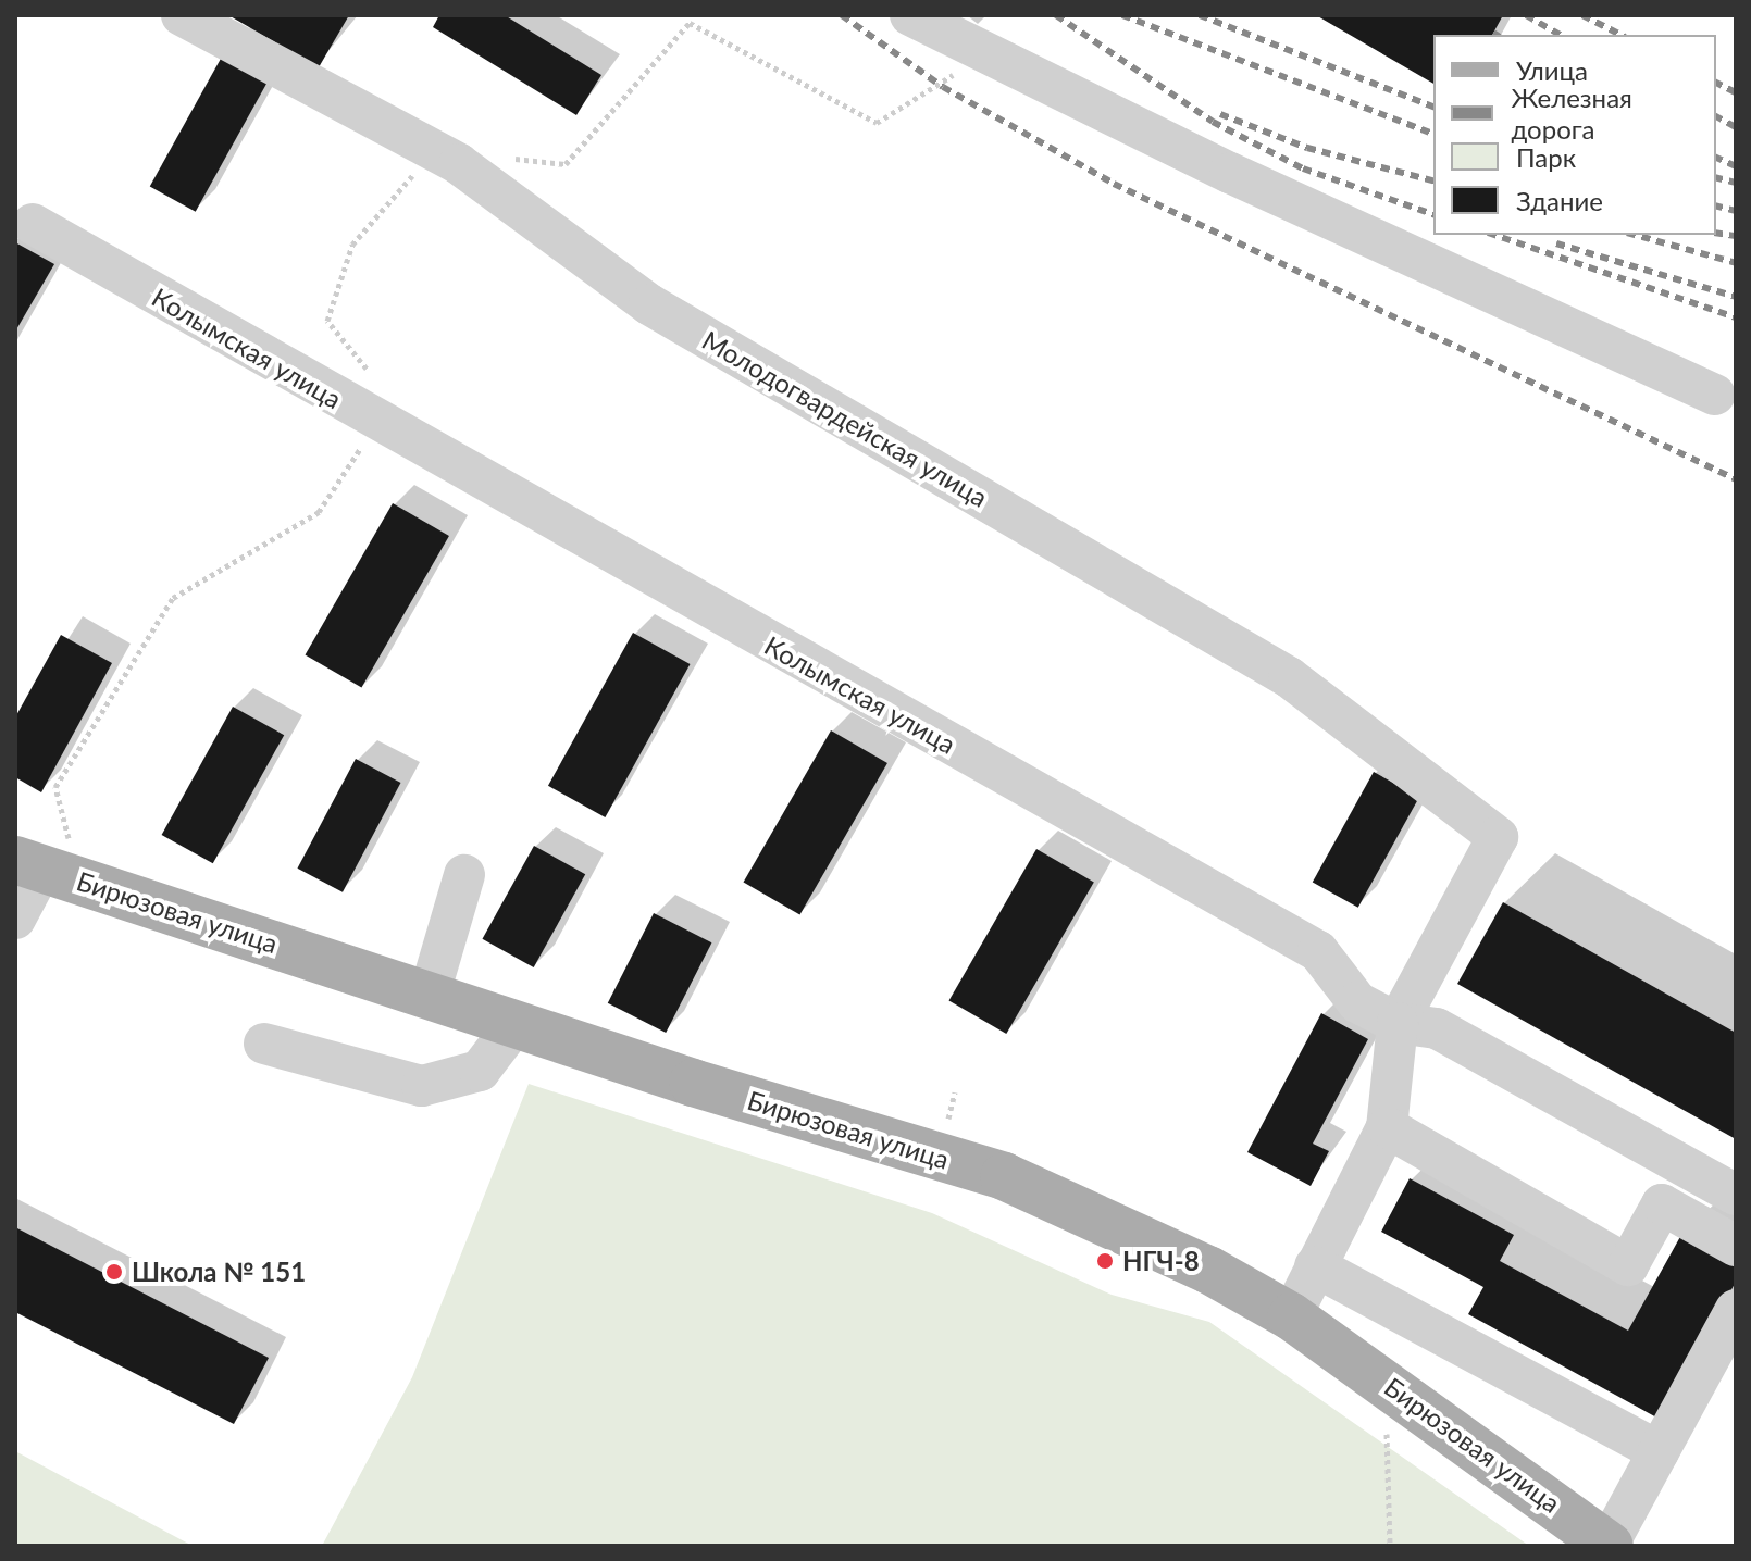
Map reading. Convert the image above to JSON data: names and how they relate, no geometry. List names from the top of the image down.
{
  "streets": {
    "main road": ["Бирюзовая улица"],
    "street": ["Колымская улица", "Молодогвардейская улица"]
  },
  "crossings": [
    ["Колымская улица", "Молодогвардейская улица"]
  ],
  "places": ["НГЧ-8", "Школа № 151"],
  "legend": [
    "Улица",
    "Железная дорога",
    "Парк",
    "Здание"
  ]
}
